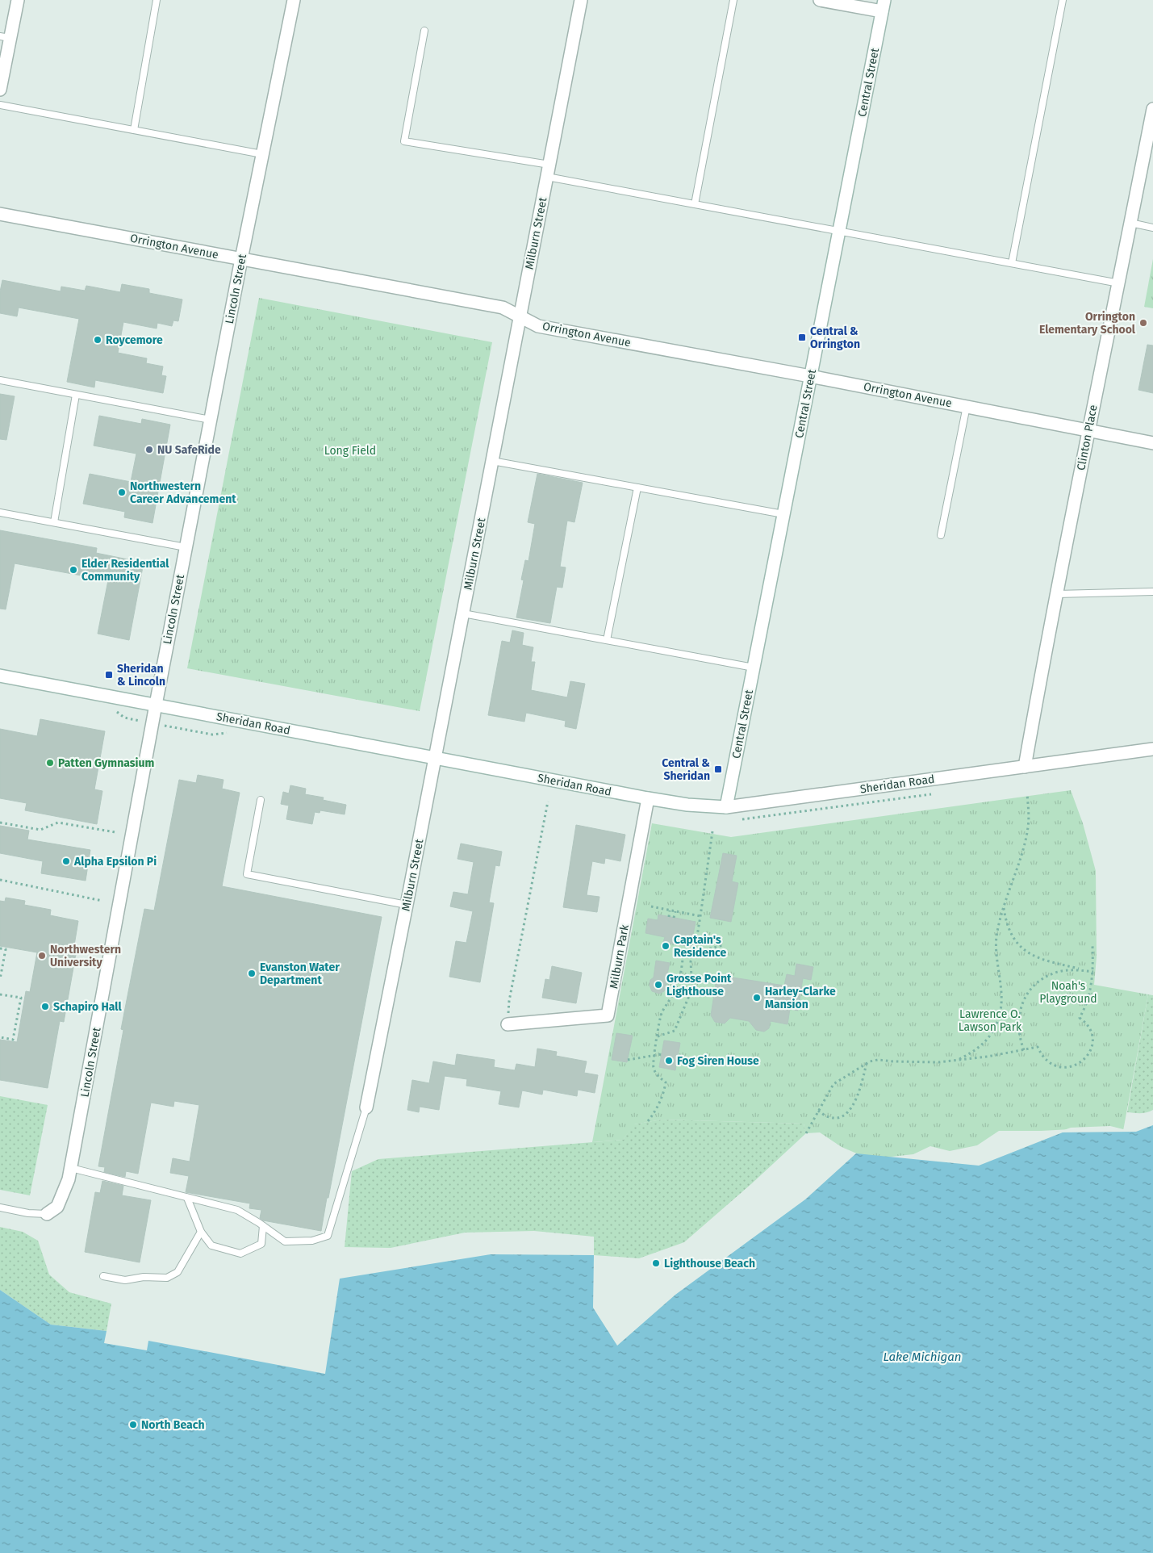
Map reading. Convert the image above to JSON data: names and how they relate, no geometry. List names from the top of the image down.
{
  "streets": {
    "street": [
      "Central Street",
      "Milburn Street",
      "Orrington Avenue",
      "Lincoln Street",
      "Clinton Place",
      "Sheridan Road",
      "Milburn Park"
    ]
  },
  "crossings": [
    ["Central Street", "Orrington Avenue"],
    ["Central Street", "Sheridan Road"],
    ["Milburn Street", "Orrington Avenue"],
    ["Milburn Street", "Sheridan Road"],
    ["Orrington Avenue", "Lincoln Street"],
    ["Orrington Avenue", "Clinton Place"],
    ["Lincoln Street", "Sheridan Road"],
    ["Clinton Place", "Sheridan Road"],
    ["Sheridan Road", "Milburn Park"]
  ],
  "water": ["Lake Michigan"],
  "parks": ["Long Field", "Noah's Playground", "Lawrence O. Lawson Park"],
  "places": {
    "other": [
      "Orrington Elementary School",
      "Roycemore",
      "NU SafeRide",
      "Northwestern Career Advancement",
      "Elder Residential Community",
      "Patten Gymnasium",
      "Alpha Epsilon Pi",
      "Captain's Residence",
      "Northwestern University",
      "Evanston Water Department",
      "Grosse Point Lighthouse",
      "Harley-Clarke Mansion",
      "Schapiro Hall",
      "Fog Siren House",
      "Lighthouse Beach",
      "North Beach"
    ],
    "transit": ["Central & Orrington", "Sheridan & Lincoln", "Central & Sheridan"]
  }
}
